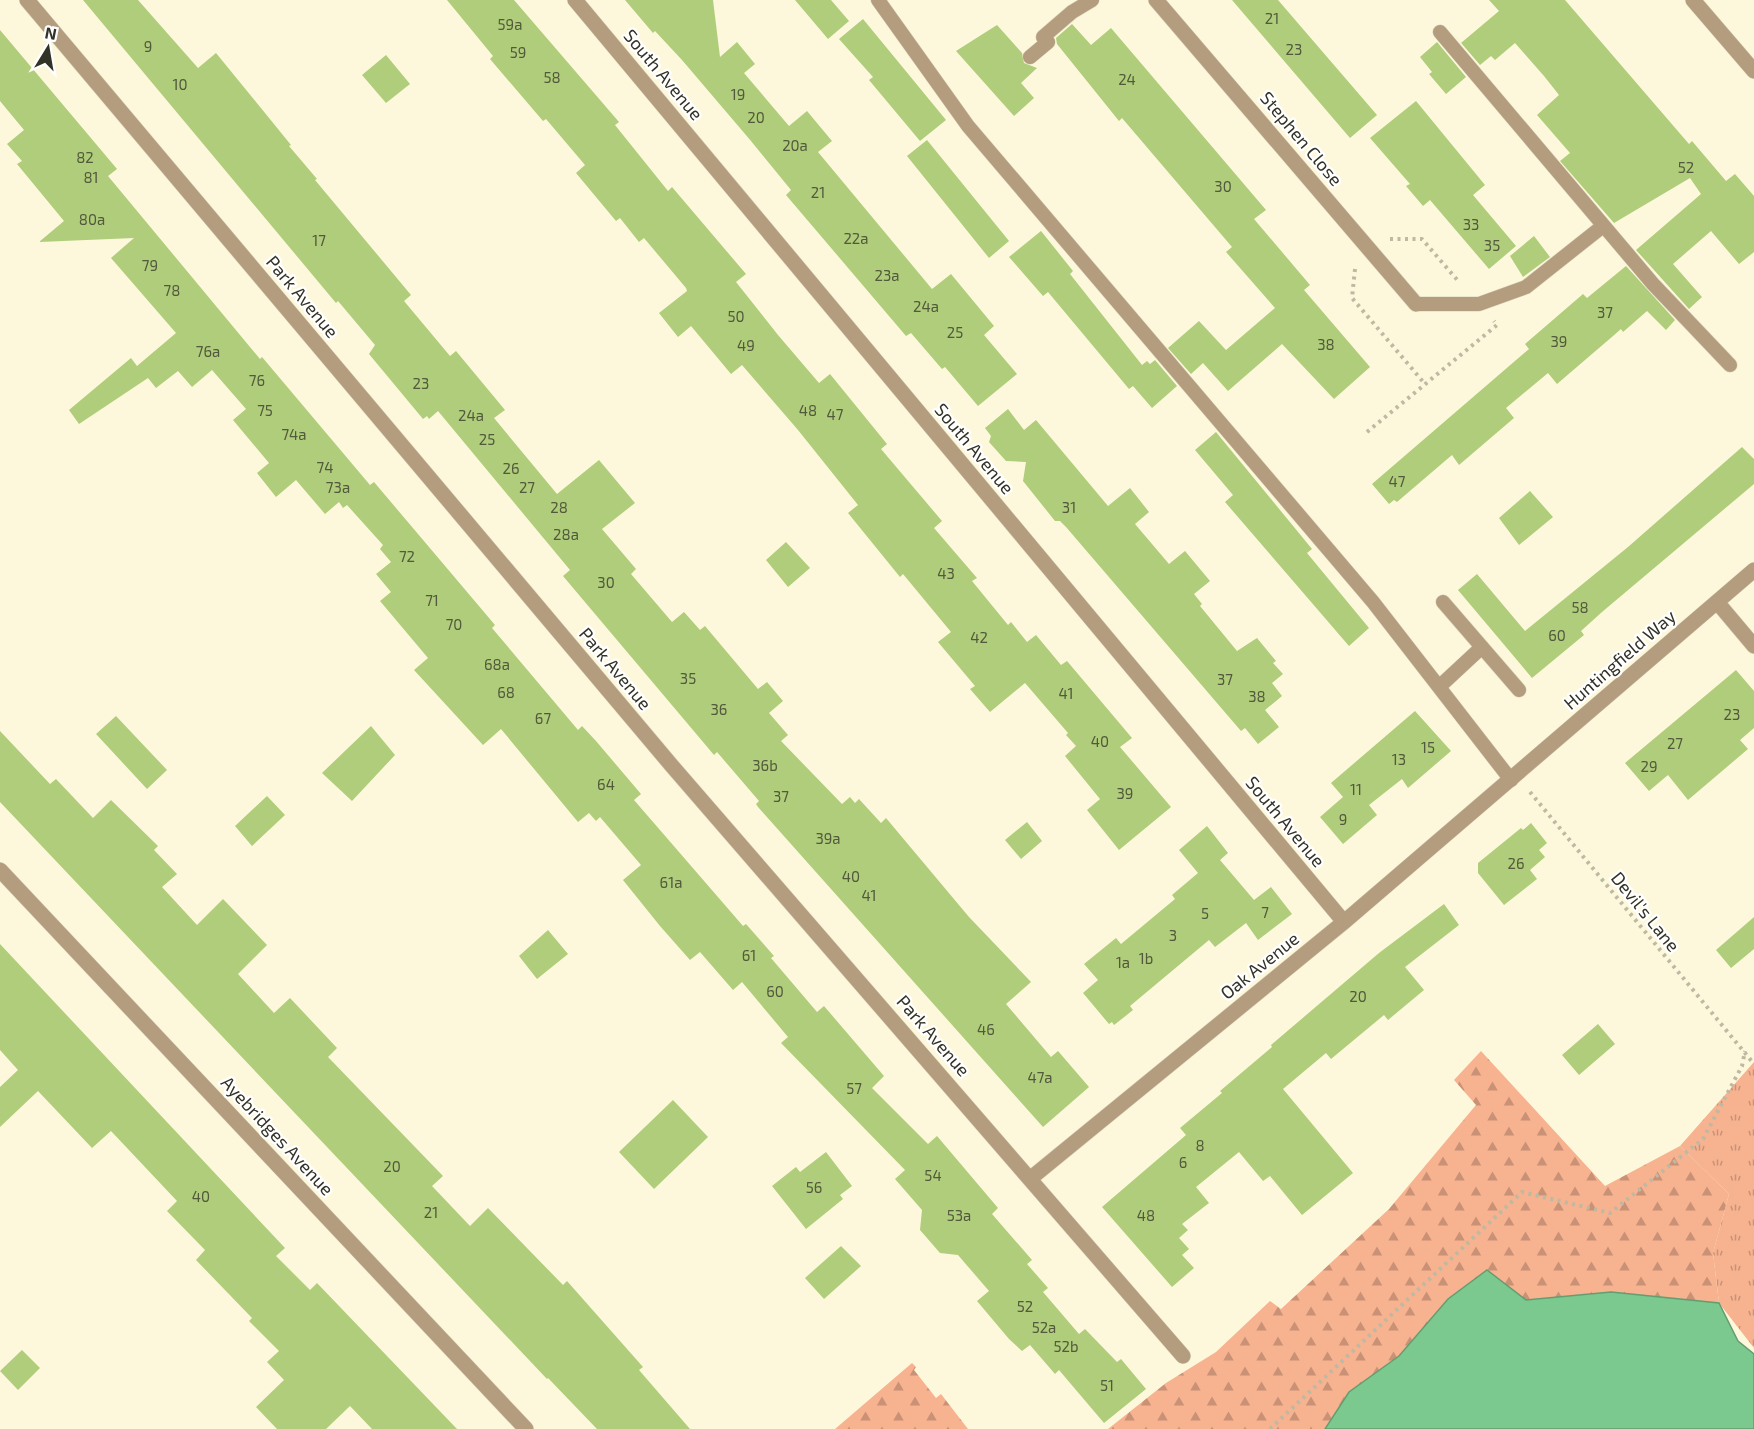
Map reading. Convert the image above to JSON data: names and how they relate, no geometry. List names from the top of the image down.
{
  "streets": {
    "street": [
      "South Avenue",
      "Stephen Close",
      "Park Avenue",
      "Huntingfield Way",
      "Oak Avenue",
      "Ayebridges Avenue"
    ],
    "path": ["Devil's Lane"]
  },
  "crossings": [
    ["South Avenue", "Oak Avenue"],
    ["Park Avenue", "Oak Avenue"],
    ["Huntingfield Way", "Devil's Lane"],
    ["Huntingfield Way", "Oak Avenue"],
    ["Devil's Lane", "Oak Avenue"]
  ],
  "house_numbers": [
    "21",
    "59a",
    "9",
    "23",
    "59",
    "58",
    "24",
    "10",
    "19",
    "20",
    "20a",
    "82",
    "52",
    "81",
    "30",
    "21",
    "80a",
    "33",
    "22a",
    "17",
    "35",
    "79",
    "23a",
    "78",
    "24a",
    "37",
    "50",
    "25",
    "39",
    "38",
    "49",
    "76a",
    "76",
    "23",
    "75",
    "48",
    "47",
    "24a",
    "74a",
    "25",
    "74",
    "26",
    "47",
    "73a",
    "27",
    "28",
    "31",
    "28a",
    "72",
    "43",
    "30",
    "71",
    "58",
    "70",
    "60",
    "42",
    "68a",
    "35",
    "37",
    "68",
    "41",
    "38",
    "36",
    "23",
    "67",
    "40",
    "27",
    "15",
    "13",
    "36b",
    "29",
    "64",
    "11",
    "39",
    "37",
    "9",
    "39a",
    "26",
    "40",
    "61a",
    "41",
    "7",
    "5",
    "3",
    "61",
    "1b",
    "1a",
    "60",
    "20",
    "46",
    "47a",
    "57",
    "8",
    "6",
    "20",
    "54",
    "56",
    "40",
    "21",
    "53a",
    "48",
    "52",
    "52a",
    "52b",
    "51"
  ],
  "north": "top"
}
